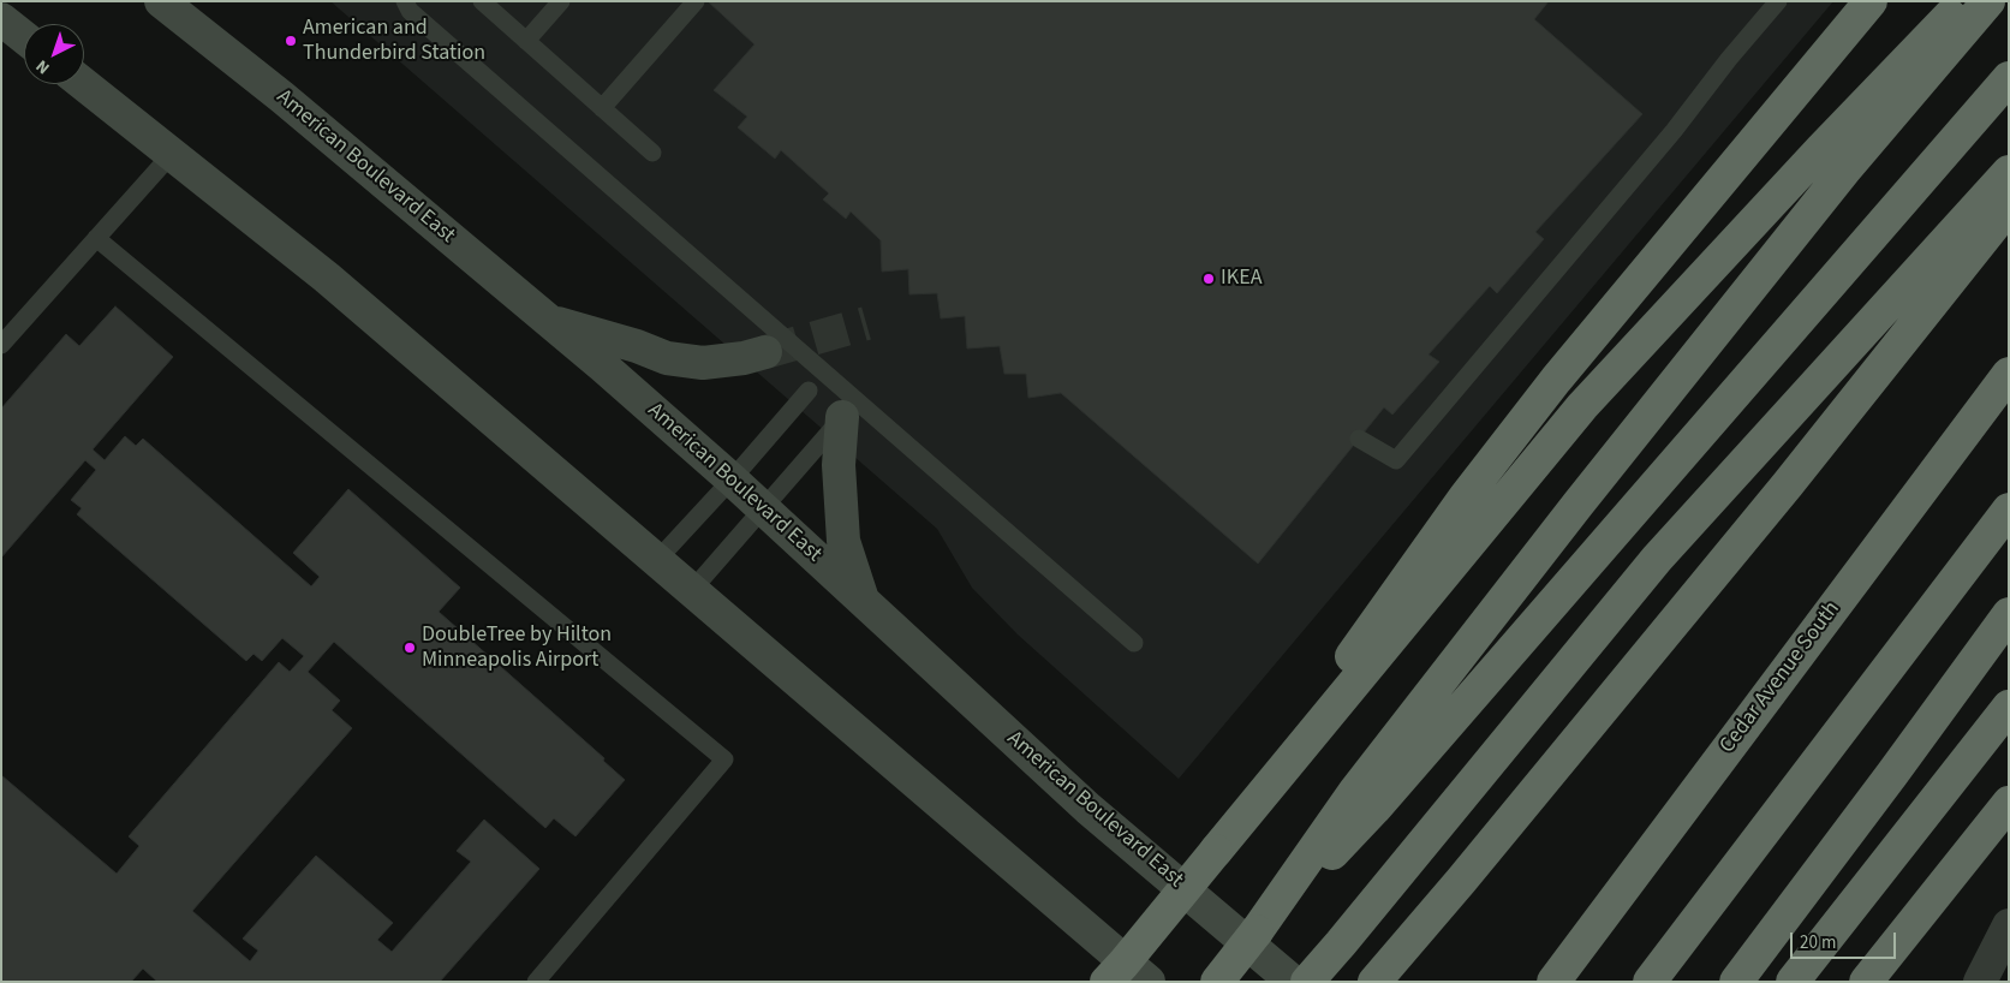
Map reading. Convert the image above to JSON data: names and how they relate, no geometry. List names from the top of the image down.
{
  "streets": {
    "highway": ["Cedar Avenue South"],
    "main road": ["American Boulevard East"]
  },
  "places": ["American and Thunderbird Station", "IKEA", "DoubleTree by Hilton Minneapolis Airport"],
  "scale_bar": "20 m",
  "north": "bottom left"
}
